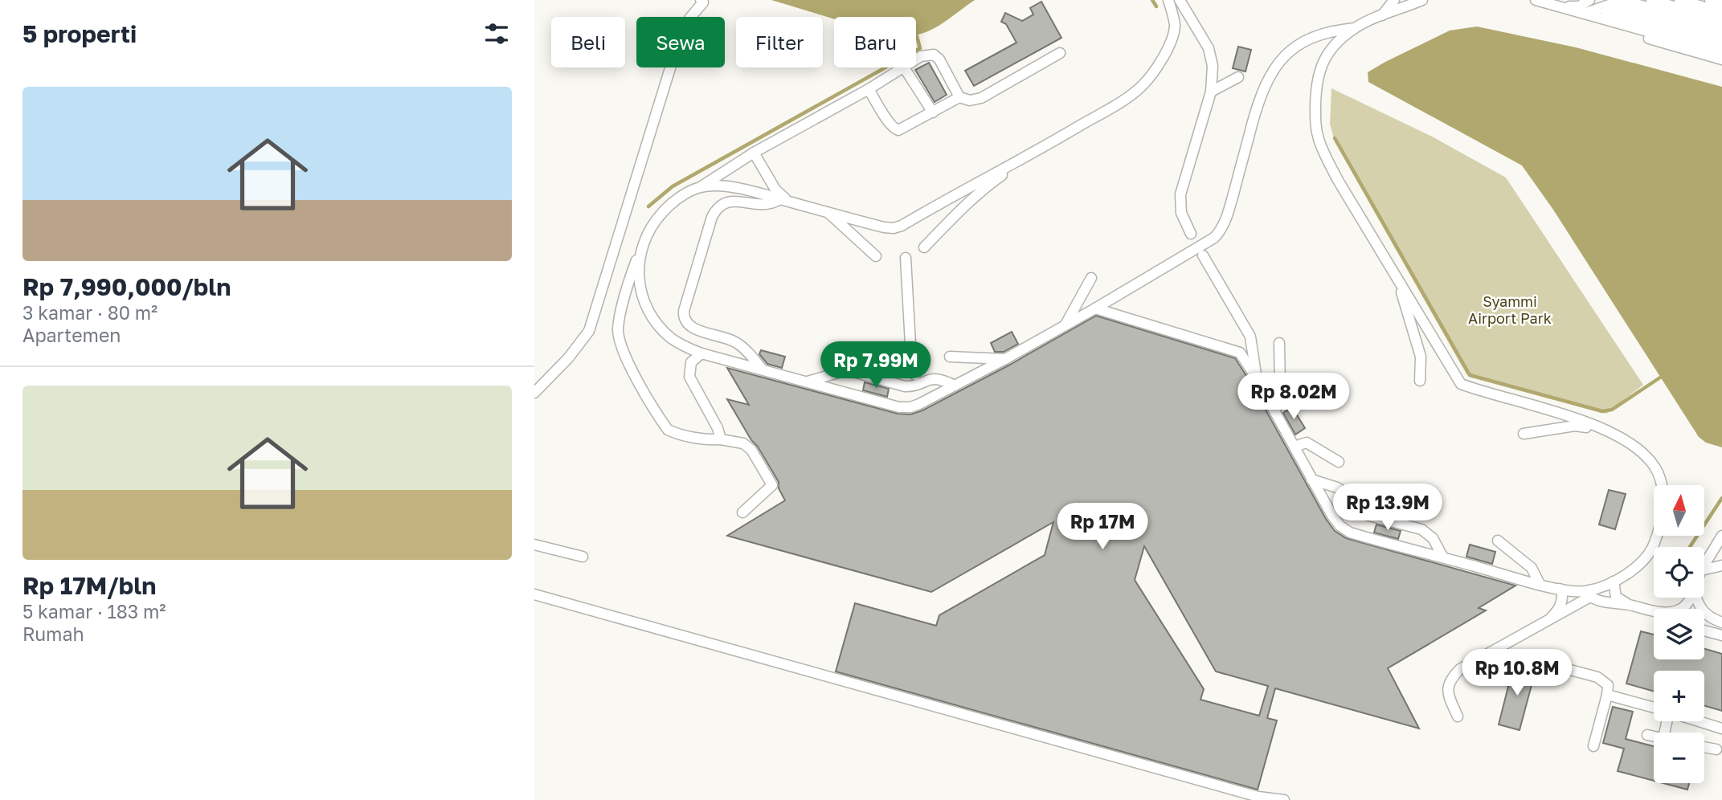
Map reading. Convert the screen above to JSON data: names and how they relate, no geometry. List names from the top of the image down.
{
  "parks": ["Syammi Airport Park"],
  "north": "top",
  "page": {
    "heading": "5 properti",
    "chip": [
      "Beli",
      "Sewa",
      "Filter",
      "Baru"
    ],
    "list": [
      {
        "name": "Rp 7,990,000/bln",
        "note": "3 kamar · 80 m² · Apartemen"
      },
      {
        "name": "Rp 17M/bln",
        "note": "5 kamar · 183 m² · Rumah"
      }
    ],
    "price": [
      "Rp 7.99M",
      "Rp 8.02M",
      "Rp 13.9M",
      "Rp 17M",
      "Rp 10.8M"
    ],
    "map_buttons": ["+", "−"]
  }
}
